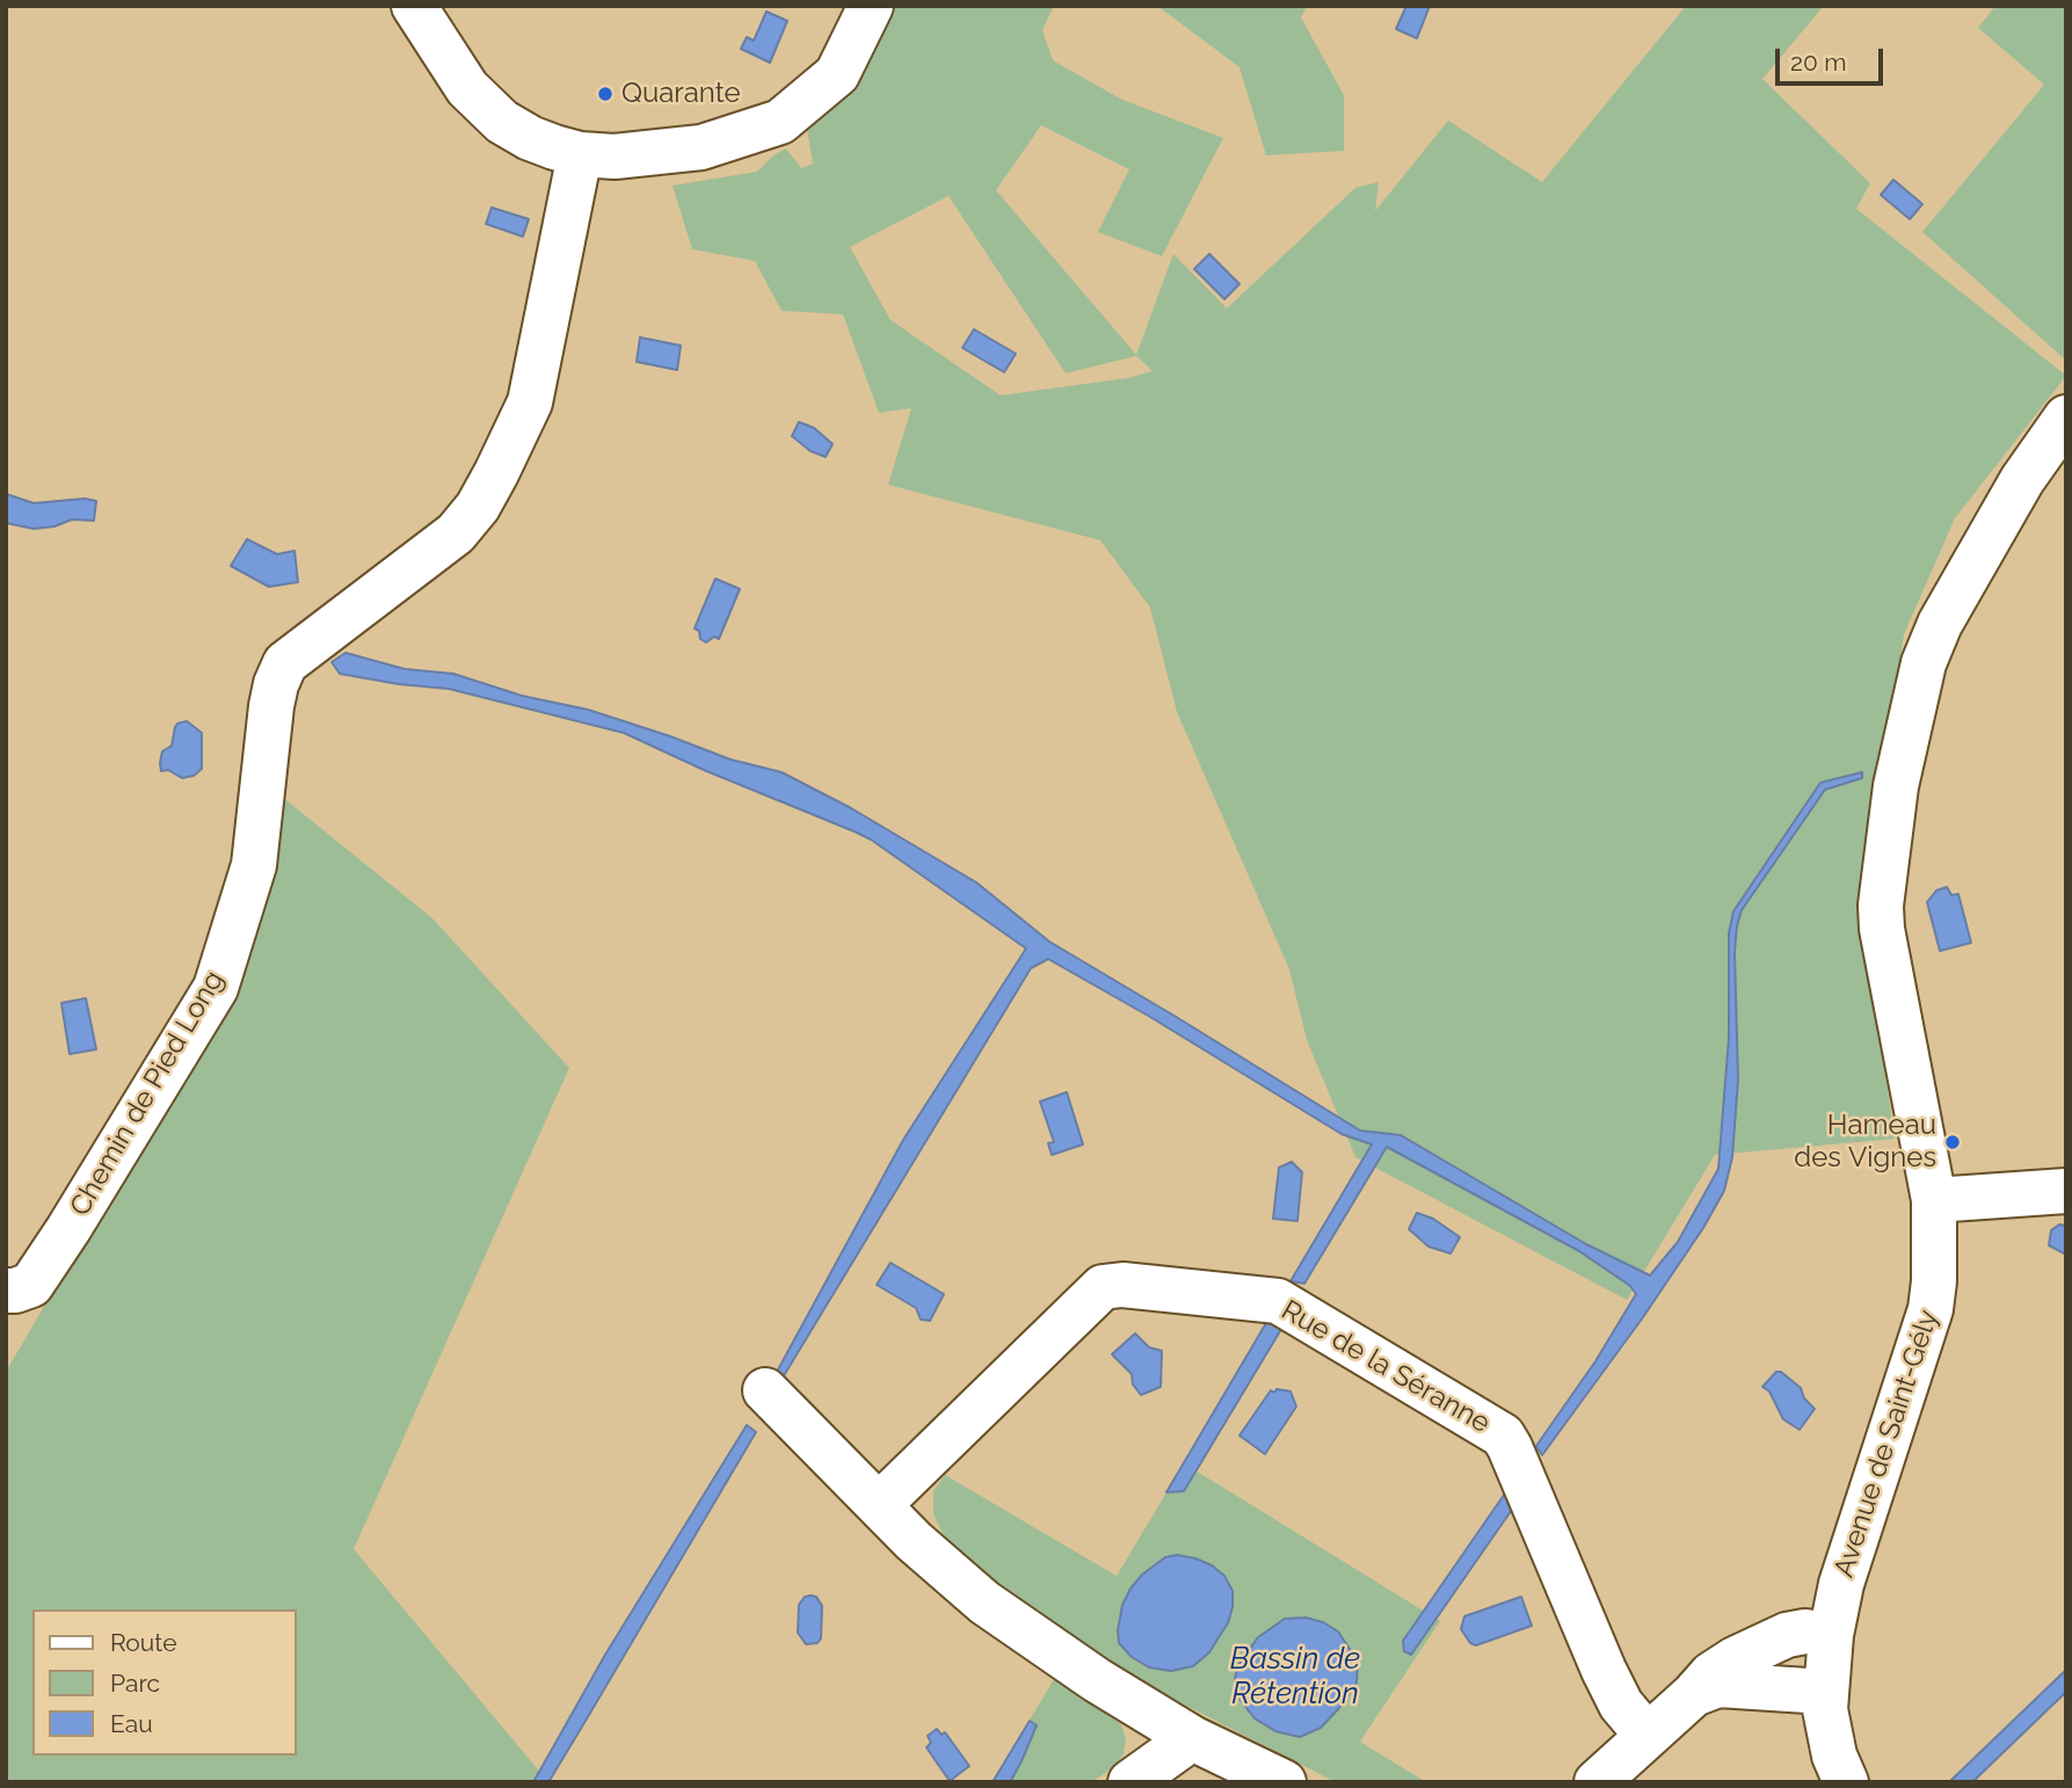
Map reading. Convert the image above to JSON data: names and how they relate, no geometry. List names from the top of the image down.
{
  "streets": {
    "street": ["Chemin de Pied Long", "Rue de la Séranne", "Avenue de Saint-Gély"]
  },
  "water": ["Bassin de Rétention"],
  "places": ["Quarante", "Hameau des Vignes"],
  "legend": ["Route", "Parc", "Eau"],
  "scale_bar": "20 m"
}
